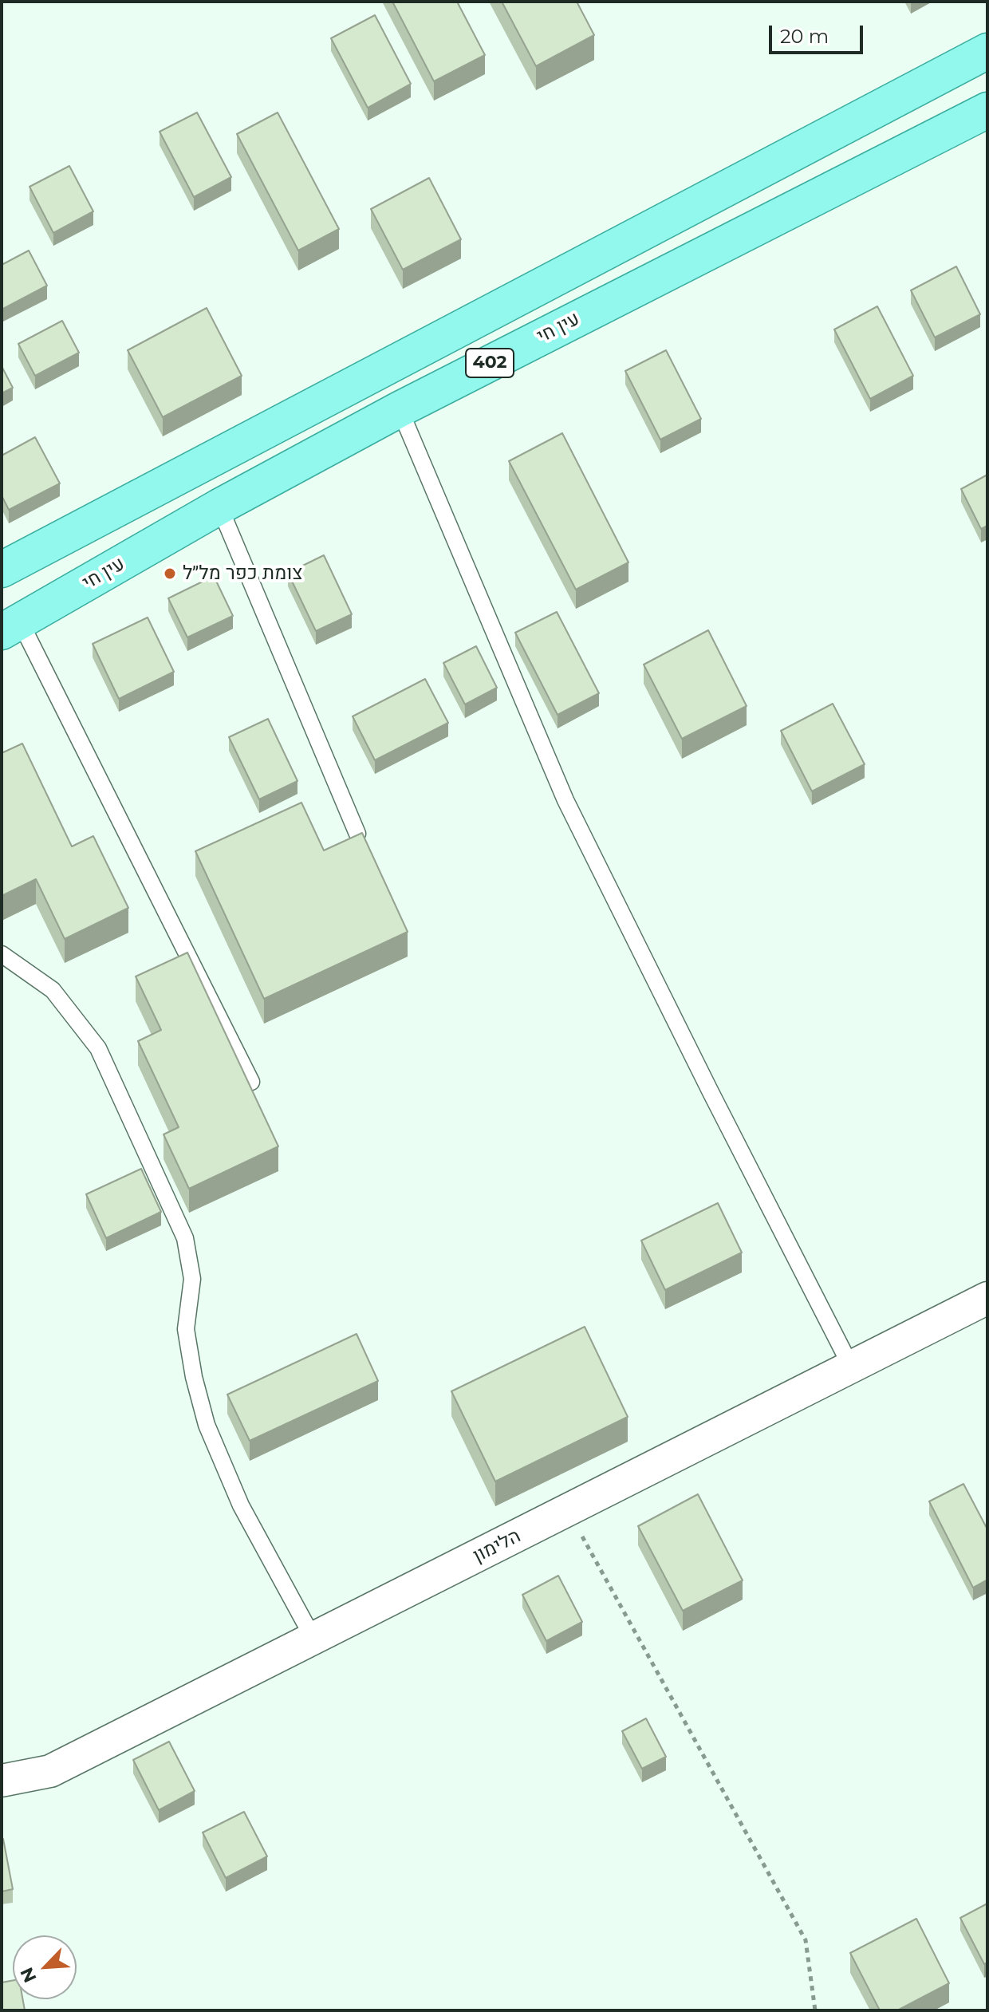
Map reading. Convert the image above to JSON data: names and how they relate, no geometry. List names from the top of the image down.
{
  "streets": {
    "main road": ["עין חי", "402"],
    "street": ["הלימון"]
  },
  "places": ["צומת כפר מל״ל"],
  "scale_bar": "20 m",
  "north": "bottom left"
}
